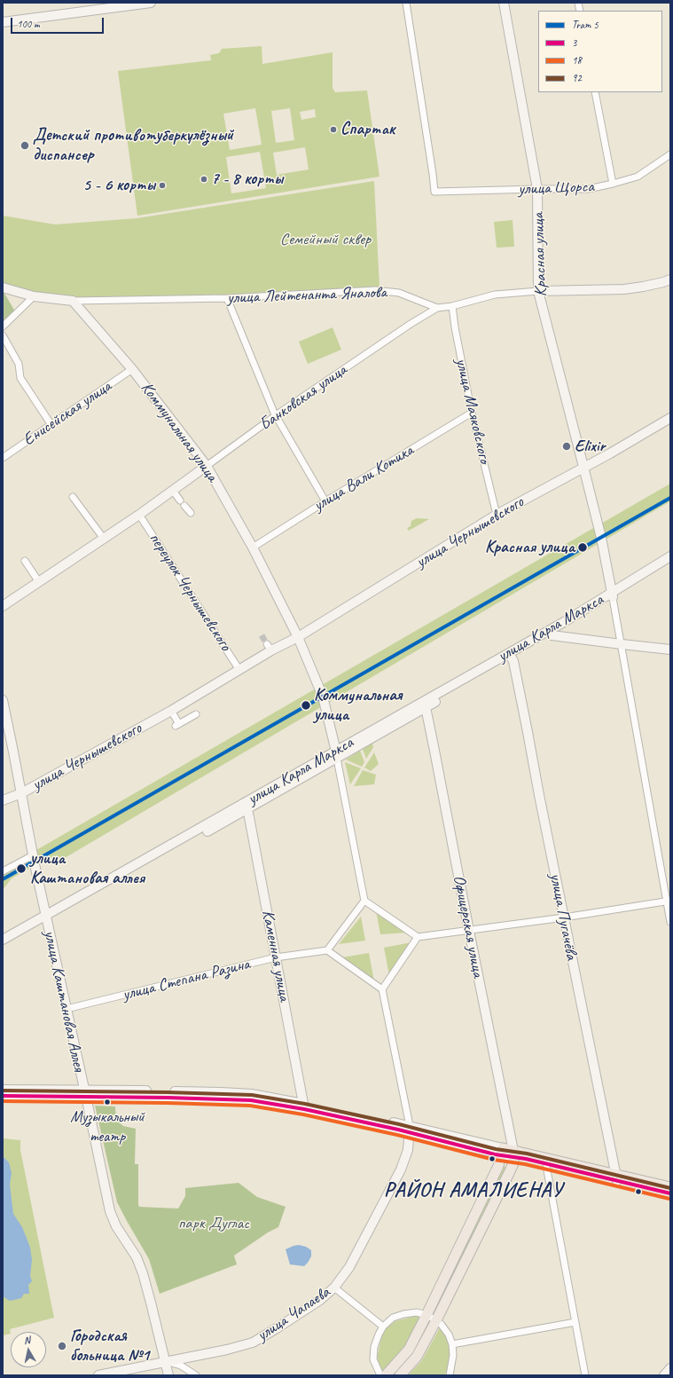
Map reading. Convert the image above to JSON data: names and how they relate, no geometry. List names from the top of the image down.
{
  "streets": {
    "street": [
      "улица Щорса",
      "Красная улица",
      "улица Лейтенанта Яналова",
      "Банковская улица",
      "улица Маяковского",
      "Енисейская улица",
      "Коммунальная улица",
      "улица Вали Котика",
      "улица Чернышевского",
      "переулок Чернышевского",
      "улица Карла Маркса",
      "улица Пугачёва",
      "Офицерская улица",
      "Каменная улица",
      "улица Степана Разина",
      "улица Каштановая Аллея",
      "улица Чапаева"
    ]
  },
  "crossings": [
    ["улица Щорса", "Красная улица"],
    ["Красная улица", "улица Лейтенанта Яналова"],
    ["Красная улица", "улица Чернышевского"],
    ["Красная улица", "улица Карла Маркса"],
    ["улица Лейтенанта Яналова", "Банковская улица"],
    ["улица Лейтенанта Яналова", "улица Маяковского"],
    ["улица Лейтенанта Яналова", "Коммунальная улица"],
    ["Банковская улица", "Коммунальная улица"],
    ["Банковская улица", "переулок Чернышевского"],
    ["улица Маяковского", "улица Вали Котика"],
    ["улица Маяковского", "улица Чернышевского"],
    ["Енисейская улица", "Коммунальная улица"],
    ["Коммунальная улица", "улица Вали Котика"],
    ["Коммунальная улица", "улица Чернышевского"],
    ["Коммунальная улица", "улица Карла Маркса"],
    ["улица Чернышевского", "переулок Чернышевского"],
    ["улица Чернышевского", "улица Каштановая Аллея"],
    ["улица Карла Маркса", "улица Пугачёва"],
    ["улица Карла Маркса", "Офицерская улица"],
    ["улица Карла Маркса", "Каменная улица"],
    ["улица Карла Маркса", "улица Каштановая Аллея"],
    ["Каменная улица", "улица Степана Разина"],
    ["улица Степана Разина", "улица Каштановая Аллея"],
    ["улица Каштановая Аллея", "улица Чапаева"]
  ],
  "districts": ["РАЙОН АМАЛИЕНАУ"],
  "parks": ["Семейный сквер", "парк Дуглас"],
  "places": [
    "Спартак",
    "Детский противотуберкулёзный диспансер",
    "7 - 8 корты",
    "5 - 6 корты",
    "Elixir",
    "Красная улица",
    "Коммунальная улица",
    "улица Каштановая аллея",
    "Музыкальный театр",
    "Городская больница №1"
  ],
  "lines": [
    "tram line 5",
    "transit line 92",
    "transit line 3",
    "transit line 18"
  ],
  "legend": [
    "Tram 5",
    "3",
    "18",
    "92"
  ],
  "scale_bar": "100 m",
  "north": "top"
}
